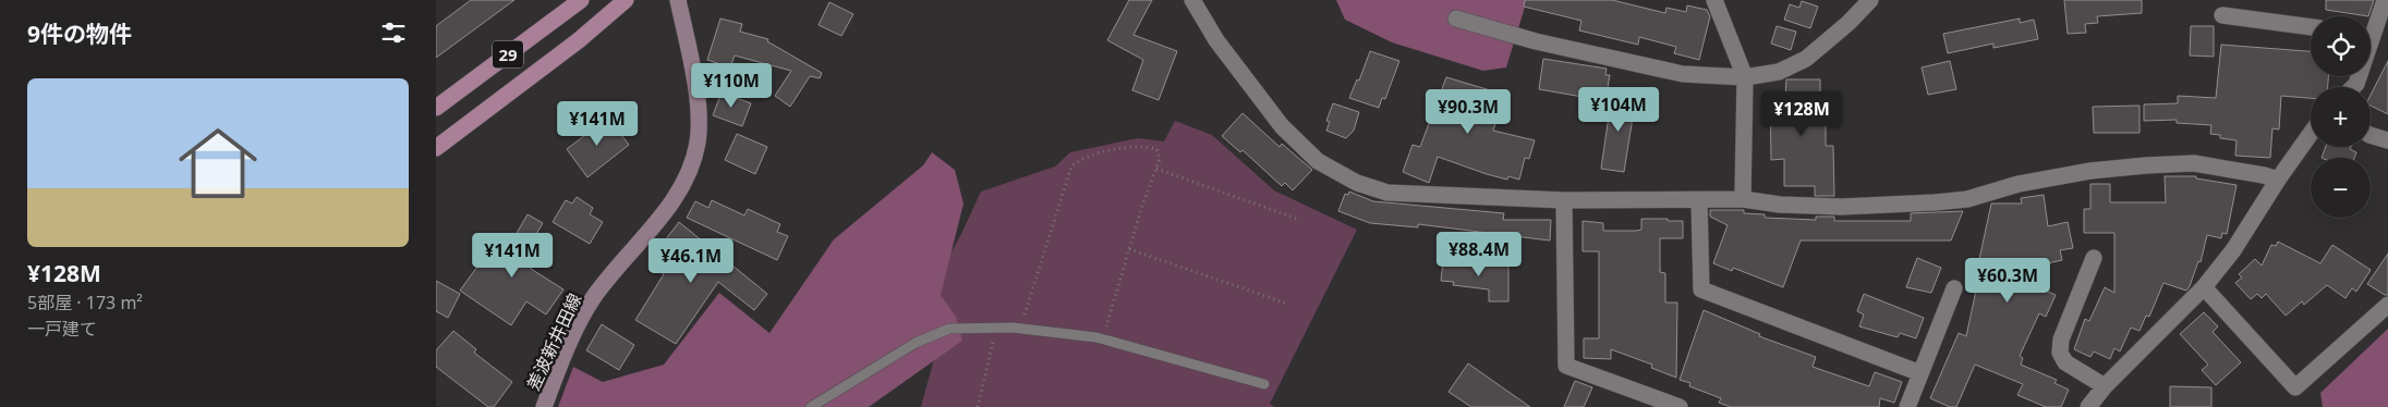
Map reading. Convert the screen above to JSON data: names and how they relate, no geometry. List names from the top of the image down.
{
  "streets": {
    "main road": ["29", "差波新井田線"]
  },
  "page": {
    "heading": "9件の物件",
    "map_buttons": ["+", "−"],
    "price": [
      "¥110M",
      "¥104M",
      "¥90.3M",
      "¥128M",
      "¥141M",
      "¥88.4M",
      "¥141M",
      "¥46.1M",
      "¥60.3M"
    ],
    "list": [
      {
        "name": "¥128M",
        "note": "5部屋 · 173 m² · 一戸建て"
      }
    ]
  }
}
